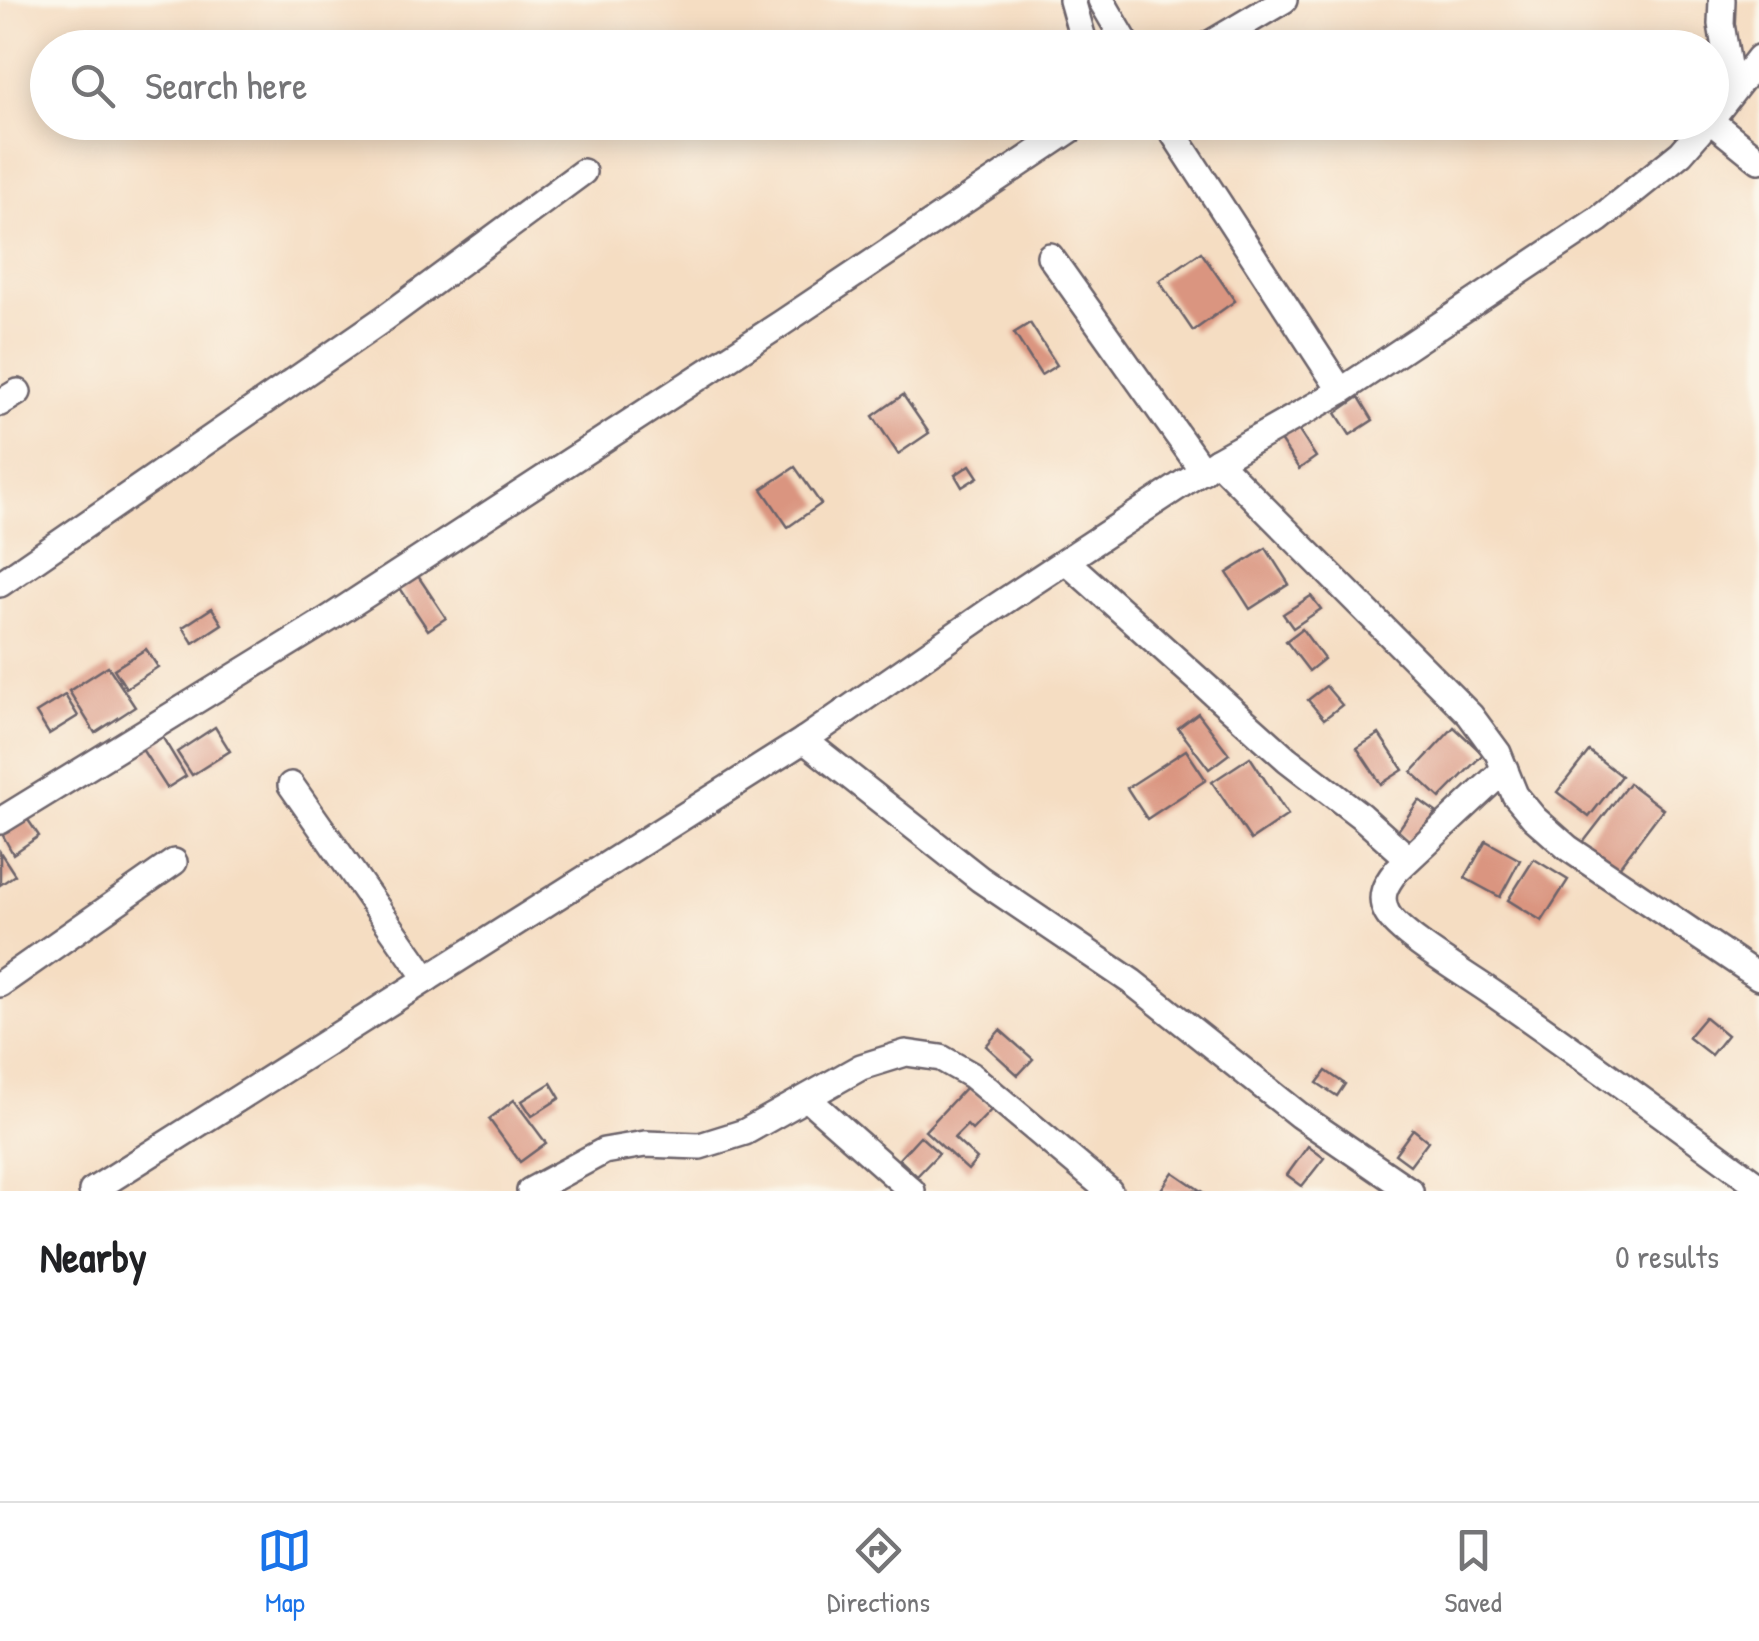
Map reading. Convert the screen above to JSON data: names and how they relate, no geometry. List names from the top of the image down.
{
  "page": {
    "search": "Search here",
    "heading": ["Nearby", "0 results"],
    "nav": ["Map", "Directions", "Saved"]
  }
}
